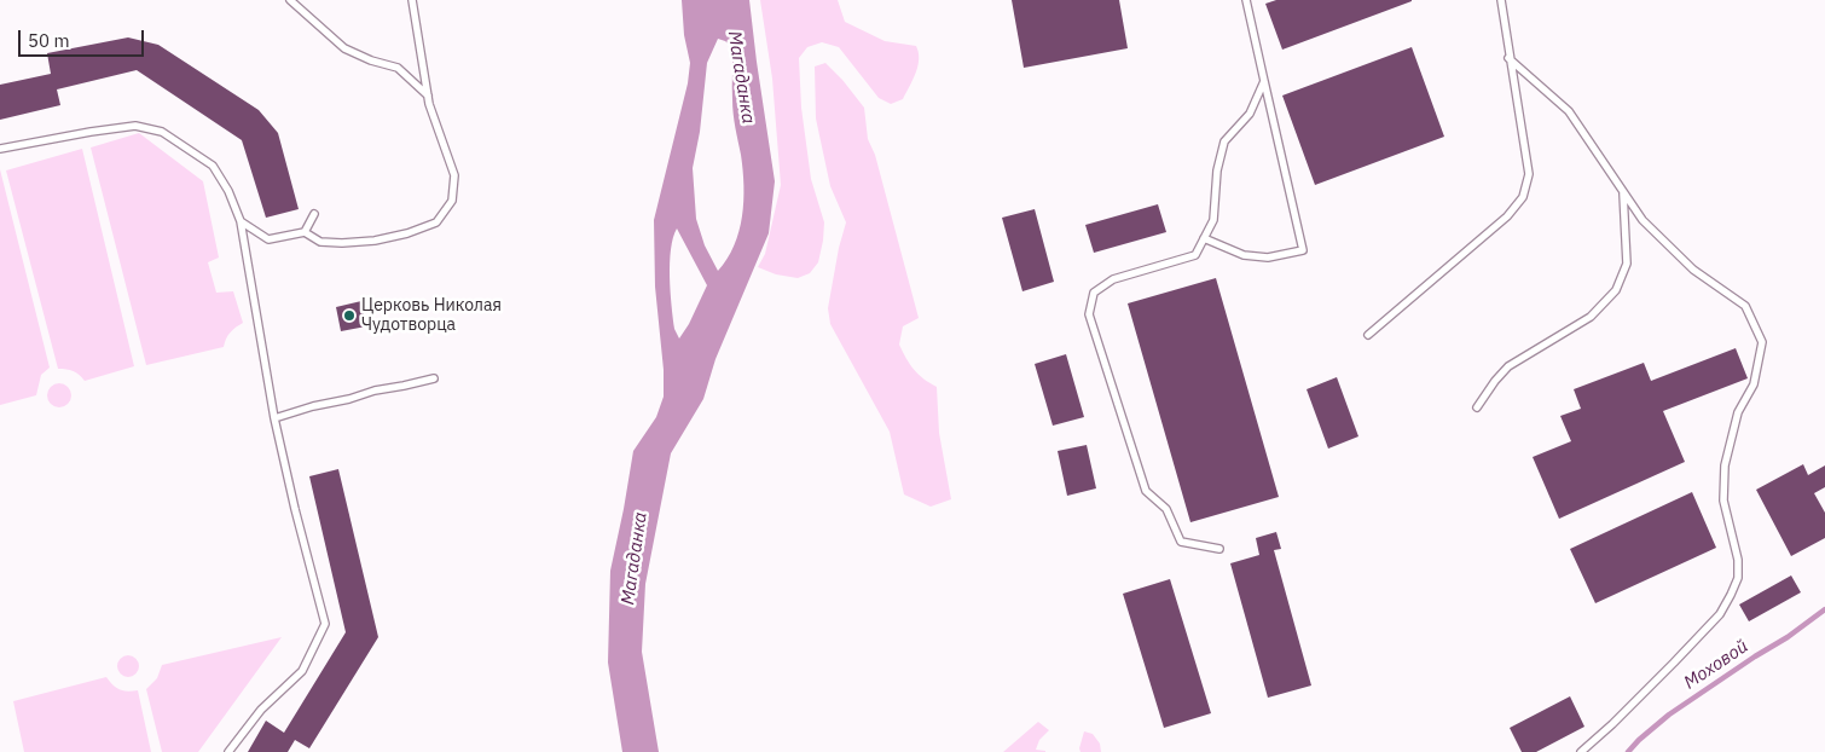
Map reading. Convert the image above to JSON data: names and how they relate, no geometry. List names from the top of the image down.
{
  "water": ["Магаданка", "Моховой"],
  "places": ["Церковь Николая Чудотворца"],
  "scale_bar": "50 m"
}
